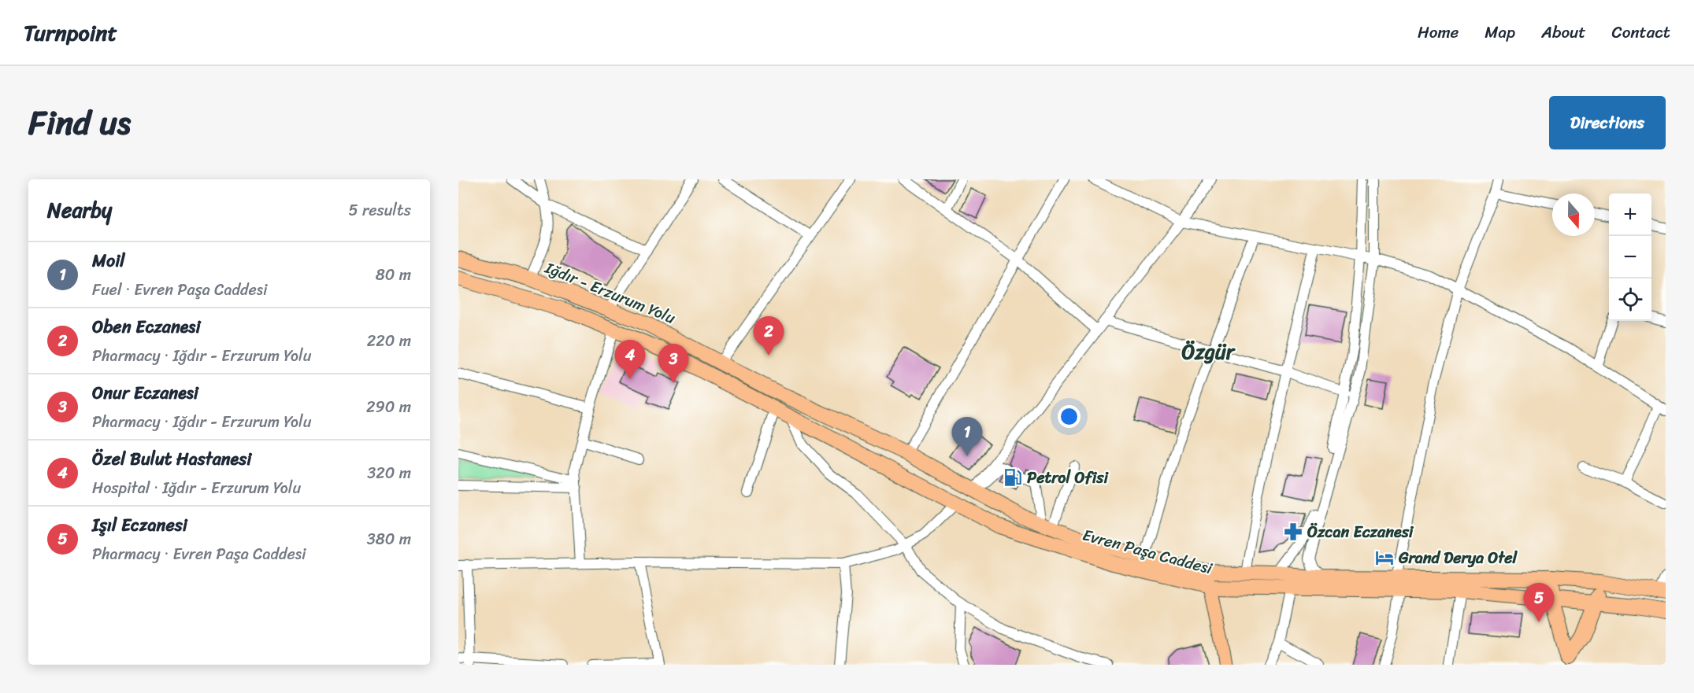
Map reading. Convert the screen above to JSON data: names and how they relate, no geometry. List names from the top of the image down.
{
  "streets": {
    "highway": ["Iğdır - Erzurum Yolu", "Evren Paşa Caddesi"]
  },
  "crossings": [
    ["Iğdır - Erzurum Yolu", "Evren Paşa Caddesi"]
  ],
  "districts": ["Özgür"],
  "places": {
    "fuel station": ["Petrol Ofisi"],
    "pharmacy": ["Özcan Eczanesi"],
    "hotel": ["Grand Derya Otel"]
  },
  "north": "bottom",
  "page": {
    "header": "Turnpoint",
    "nav": [
      "Home",
      "Map",
      "About",
      "Contact"
    ],
    "title": "Find us",
    "buttons": "Directions",
    "heading": ["Nearby", "5 results"],
    "map_buttons": ["+", "−"],
    "list": [
      {
        "mark": "1",
        "name": "Moil",
        "note": "Fuel · Evren Paşa Caddesi",
        "value": "80 m"
      },
      {
        "mark": "2",
        "name": "Oben Eczanesi",
        "note": "Pharmacy · Iğdır - Erzurum Yolu",
        "value": "220 m"
      },
      {
        "mark": "3",
        "name": "Onur Eczanesi",
        "note": "Pharmacy · Iğdır - Erzurum Yolu",
        "value": "290 m"
      },
      {
        "mark": "4",
        "name": "Özel Bulut Hastanesi",
        "note": "Hospital · Iğdır - Erzurum Yolu",
        "value": "320 m"
      },
      {
        "mark": "5",
        "name": "Işıl Eczanesi",
        "note": "Pharmacy · Evren Paşa Caddesi",
        "value": "380 m"
      }
    ],
    "pins": [
      "2",
      "4",
      "3",
      "1",
      "5"
    ]
  }
}
